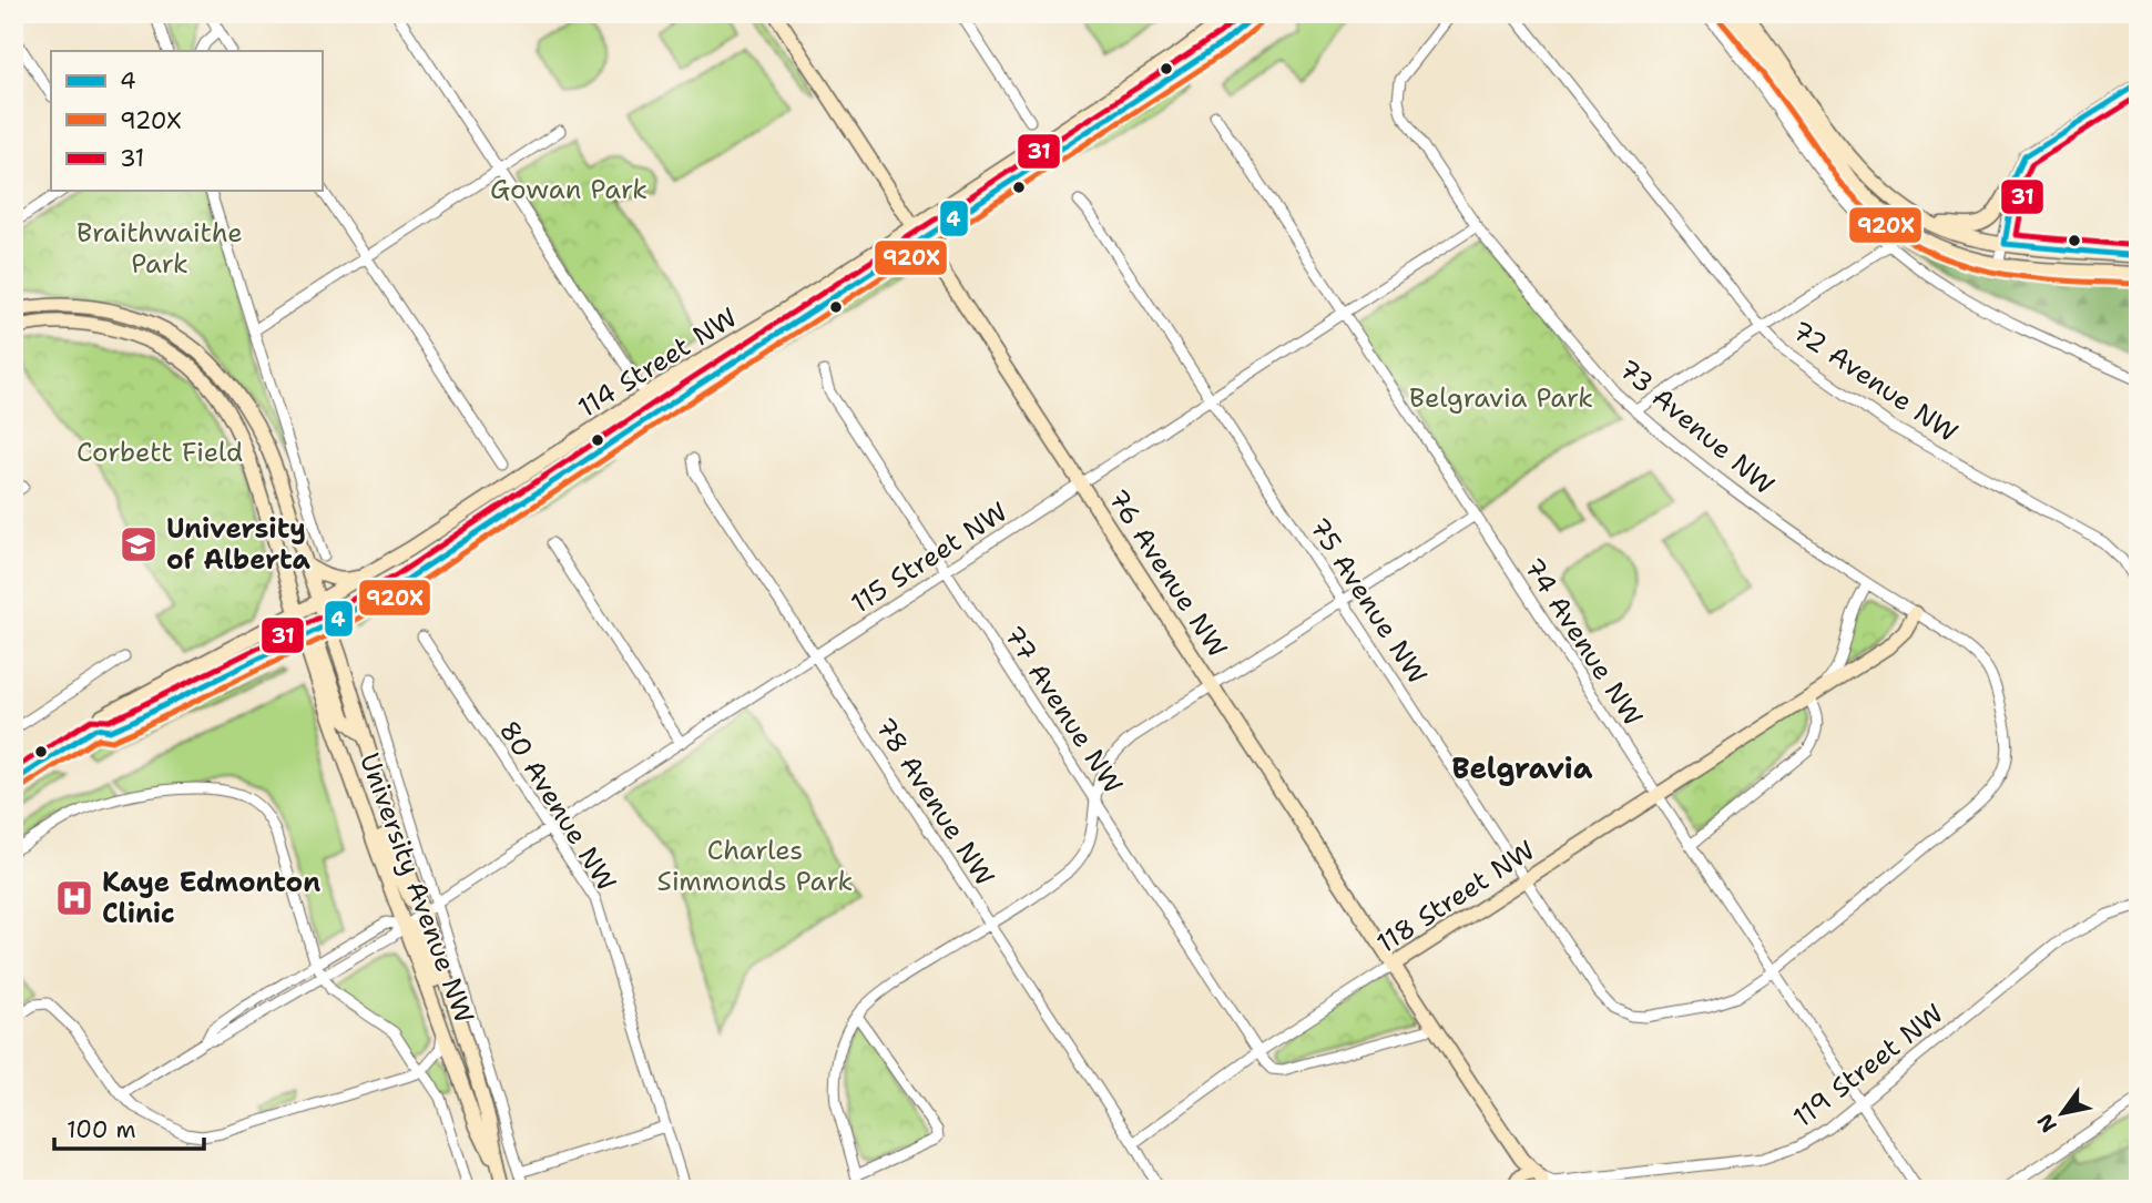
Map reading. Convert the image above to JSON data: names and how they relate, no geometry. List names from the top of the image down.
{
  "streets": {
    "main road": [
      "114 Street NW",
      "76 Avenue NW",
      "University Avenue NW",
      "118 Street NW"
    ],
    "street": [
      "72 Avenue NW",
      "73 Avenue NW",
      "115 Street NW",
      "75 Avenue NW",
      "74 Avenue NW",
      "77 Avenue NW",
      "78 Avenue NW",
      "80 Avenue NW",
      "119 Street NW"
    ]
  },
  "crossings": [
    ["114 Street NW", "76 Avenue NW"],
    ["114 Street NW", "University Avenue NW"],
    ["73 Avenue NW", "115 Street NW"],
    ["73 Avenue NW", "75 Avenue NW"],
    ["73 Avenue NW", "74 Avenue NW"],
    ["73 Avenue NW", "118 Street NW"],
    ["115 Street NW", "76 Avenue NW"],
    ["115 Street NW", "75 Avenue NW"],
    ["115 Street NW", "74 Avenue NW"],
    ["115 Street NW", "77 Avenue NW"],
    ["115 Street NW", "78 Avenue NW"],
    ["115 Street NW", "80 Avenue NW"],
    ["115 Street NW", "University Avenue NW"],
    ["76 Avenue NW", "77 Avenue NW"],
    ["76 Avenue NW", "118 Street NW"],
    ["76 Avenue NW", "119 Street NW"],
    ["75 Avenue NW", "74 Avenue NW"],
    ["75 Avenue NW", "118 Street NW"],
    ["74 Avenue NW", "118 Street NW"],
    ["74 Avenue NW", "119 Street NW"],
    ["77 Avenue NW", "118 Street NW"],
    ["78 Avenue NW", "118 Street NW"]
  ],
  "districts": ["Belgravia"],
  "parks": [
    "Gowan Park",
    "Braithwaithe Park",
    "Belgravia Park",
    "Corbett Field",
    "Charles Simmonds Park"
  ],
  "places": {
    "school or university": ["University of Alberta"],
    "hospital": ["Kaye Edmonton Clinic"]
  },
  "lines": ["transit line 4", "transit line 31", "transit line 920X"],
  "legend": ["4", "920X", "31"],
  "scale_bar": "100 m",
  "north": "bottom left"
}
